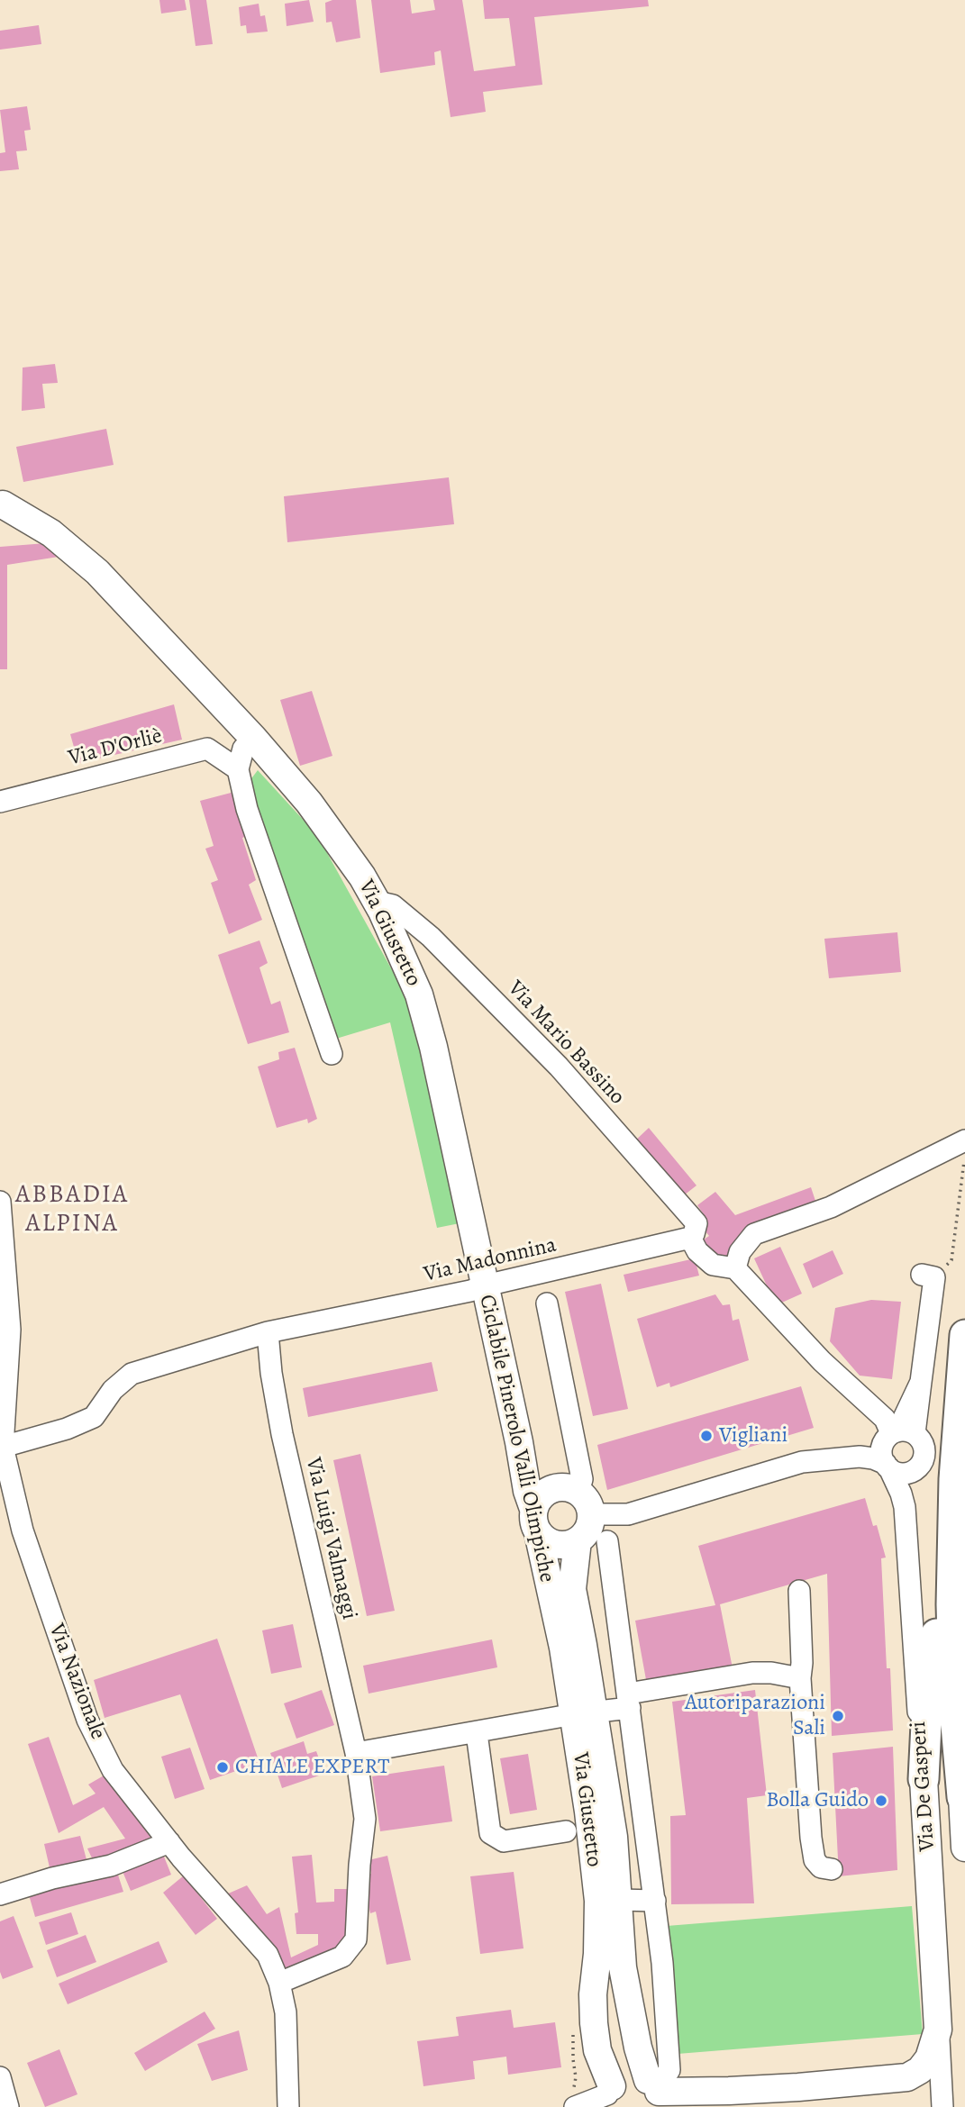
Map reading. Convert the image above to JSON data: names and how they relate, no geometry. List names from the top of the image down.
{
  "streets": {
    "main road": ["Via Giustetto", "Via De Gasperi"],
    "street": [
      "Via D'Orliè",
      "Via Mario Bassino",
      "Via Madonnina",
      "Via Luigi Valmaggi",
      "Via Nazionale"
    ]
  },
  "crossings": [
    ["Via Giustetto", "Via Mario Bassino"],
    ["Via Giustetto", "Via Madonnina"],
    ["Via Mario Bassino", "Via Madonnina"],
    ["Via Madonnina", "Via Luigi Valmaggi"],
    ["Via Madonnina", "Via Nazionale"],
    ["Via Luigi Valmaggi", "Via Nazionale"]
  ],
  "districts": ["ABBADIA ALPINA"],
  "places": [
    "Vigliani",
    "Autoriparazioni Sali",
    "CHIALE EXPERT",
    "Bolla Guido"
  ]
}
